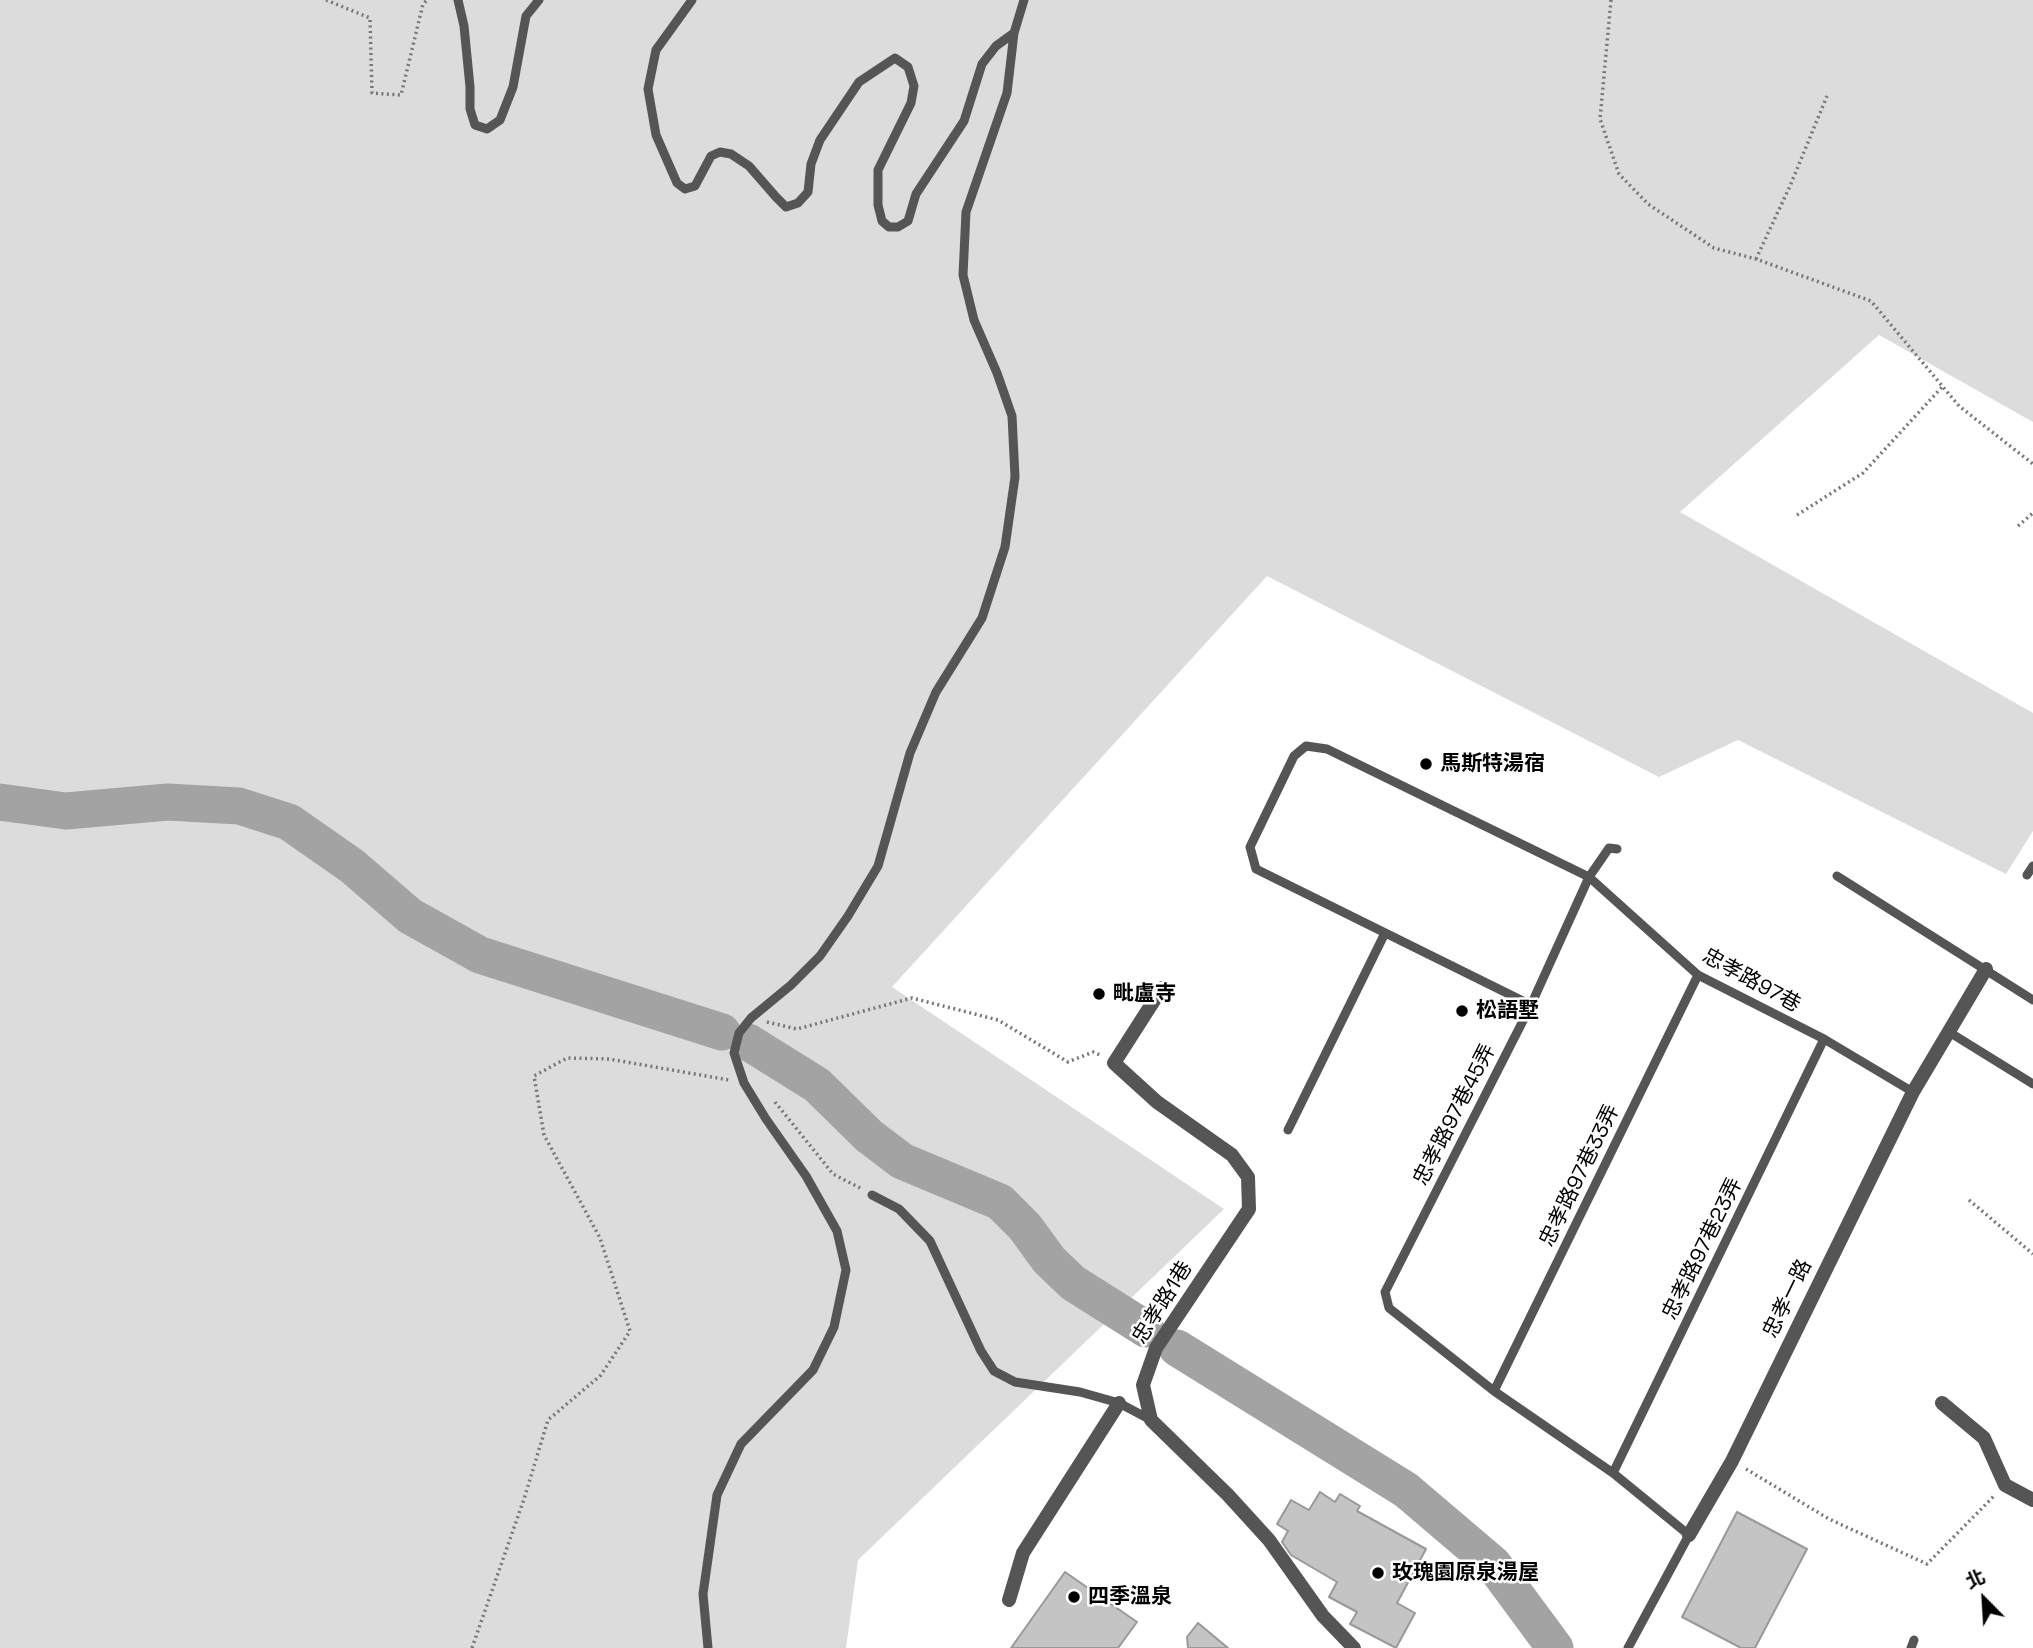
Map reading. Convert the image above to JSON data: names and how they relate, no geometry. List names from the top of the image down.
{
  "streets": {
    "street": ["忠孝一路", "忠孝路1巷"],
    "lane": [
      "忠孝路97巷",
      "忠孝路97巷45弄",
      "忠孝路97巷33弄",
      "忠孝路97巷23弄"
    ]
  },
  "crossings": [
    ["忠孝路97巷", "忠孝路97巷45弄"],
    ["忠孝路97巷", "忠孝路97巷33弄"],
    ["忠孝路97巷", "忠孝路97巷23弄"],
    ["忠孝路97巷", "忠孝一路"],
    ["忠孝路97巷45弄", "忠孝路97巷33弄"]
  ],
  "places": [
    "馬斯特湯宿",
    "毗盧寺",
    "松語墅",
    "玫瑰園原泉湯屋",
    "四季溫泉"
  ],
  "north": "top left"
}
